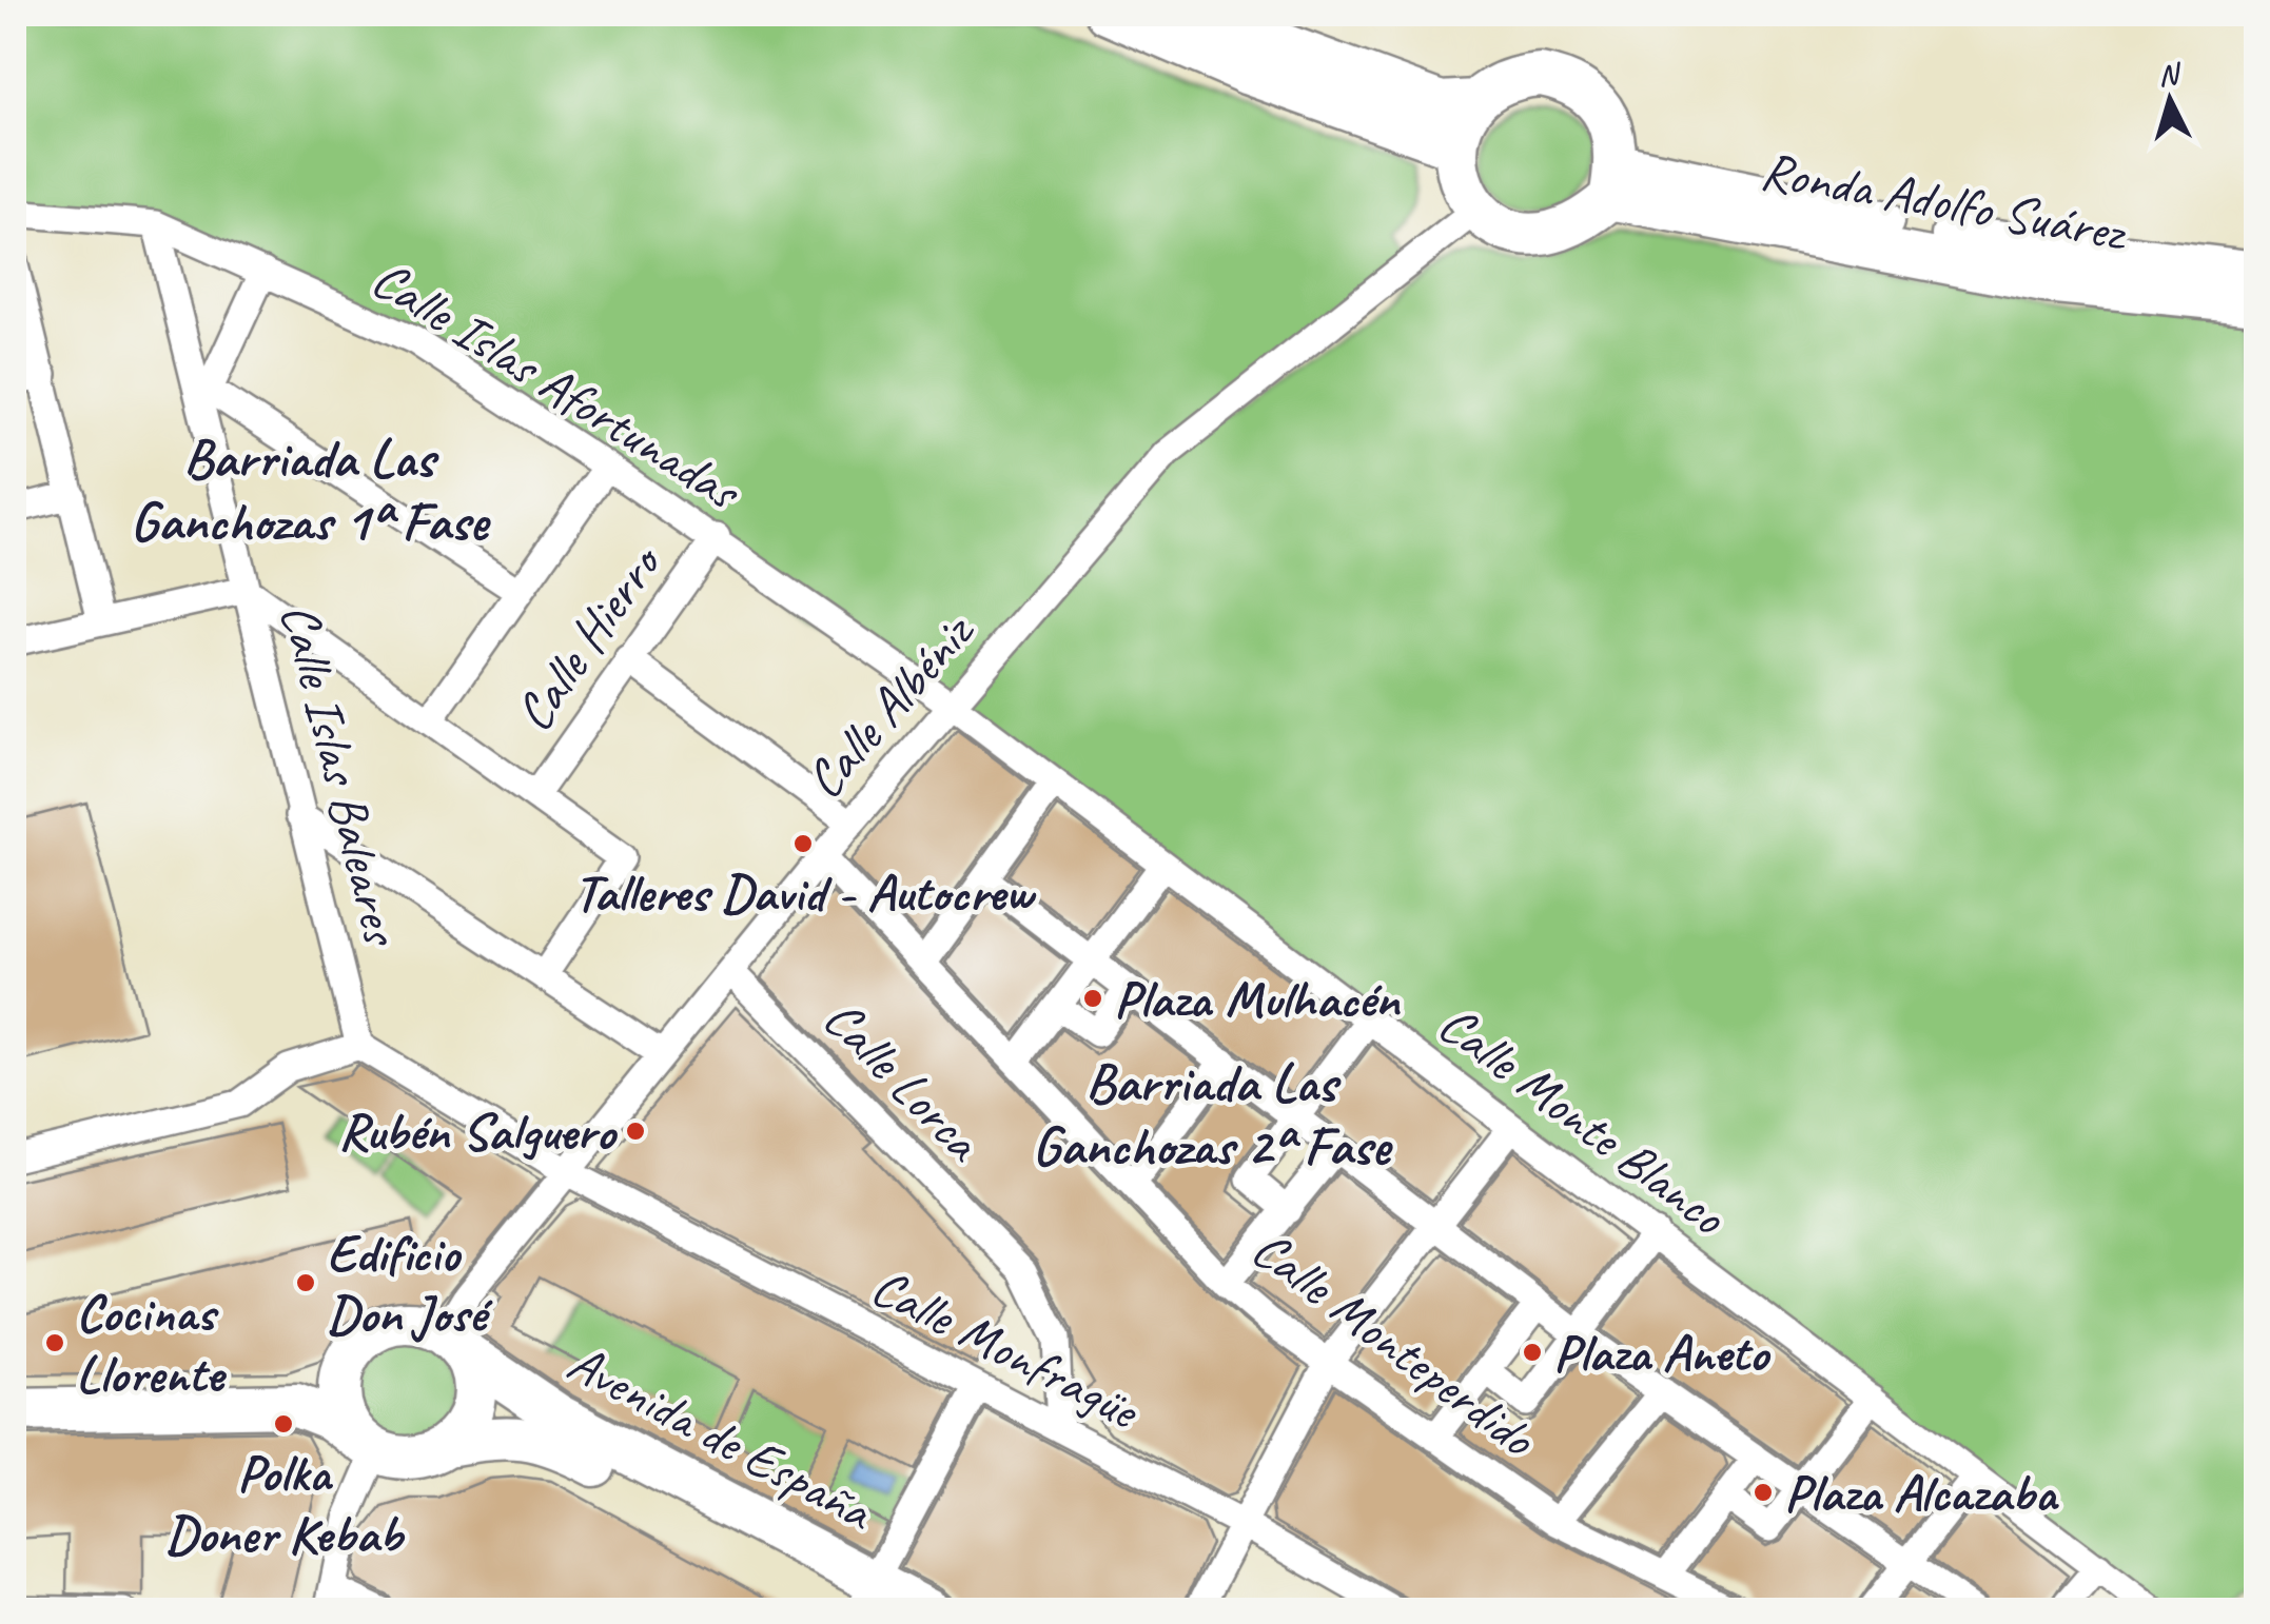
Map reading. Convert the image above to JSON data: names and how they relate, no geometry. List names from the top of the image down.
{
  "streets": {
    "main road": ["Ronda Adolfo Suárez", "Avenida de España"],
    "street": [
      "Calle Islas Afortunadas",
      "Calle Hierro",
      "Calle Albéniz",
      "Calle Islas Baleares",
      "Calle Lorca",
      "Calle Monte Blanco",
      "Calle Monteperdido",
      "Calle Monfragüe"
    ]
  },
  "crossings": [
    ["Ronda Adolfo Suárez", "Calle Albéniz"],
    ["Calle Islas Afortunadas", "Calle Hierro"],
    ["Calle Islas Afortunadas", "Calle Albéniz"],
    ["Calle Islas Afortunadas", "Calle Islas Baleares"],
    ["Calle Islas Afortunadas", "Calle Monte Blanco"],
    ["Calle Albéniz", "Calle Lorca"],
    ["Calle Albéniz", "Calle Monte Blanco"],
    ["Calle Albéniz", "Calle Monteperdido"],
    ["Calle Albéniz", "Calle Monfragüe"],
    ["Calle Albéniz", "Avenida de España"],
    ["Calle Lorca", "Calle Monfragüe"]
  ],
  "districts": ["Barriada Las Ganchozas 1ª Fase", "Barriada Las Ganchozas 2ª Fase"],
  "places": [
    "Talleres David - Autocrew",
    "Plaza Mulhacén",
    "Rubén Salguero",
    "Edificio Don José",
    "Cocinas Llorente",
    "Plaza Aneto",
    "Polka Doner Kebab",
    "Plaza Alcazaba"
  ],
  "north": "top"
}
